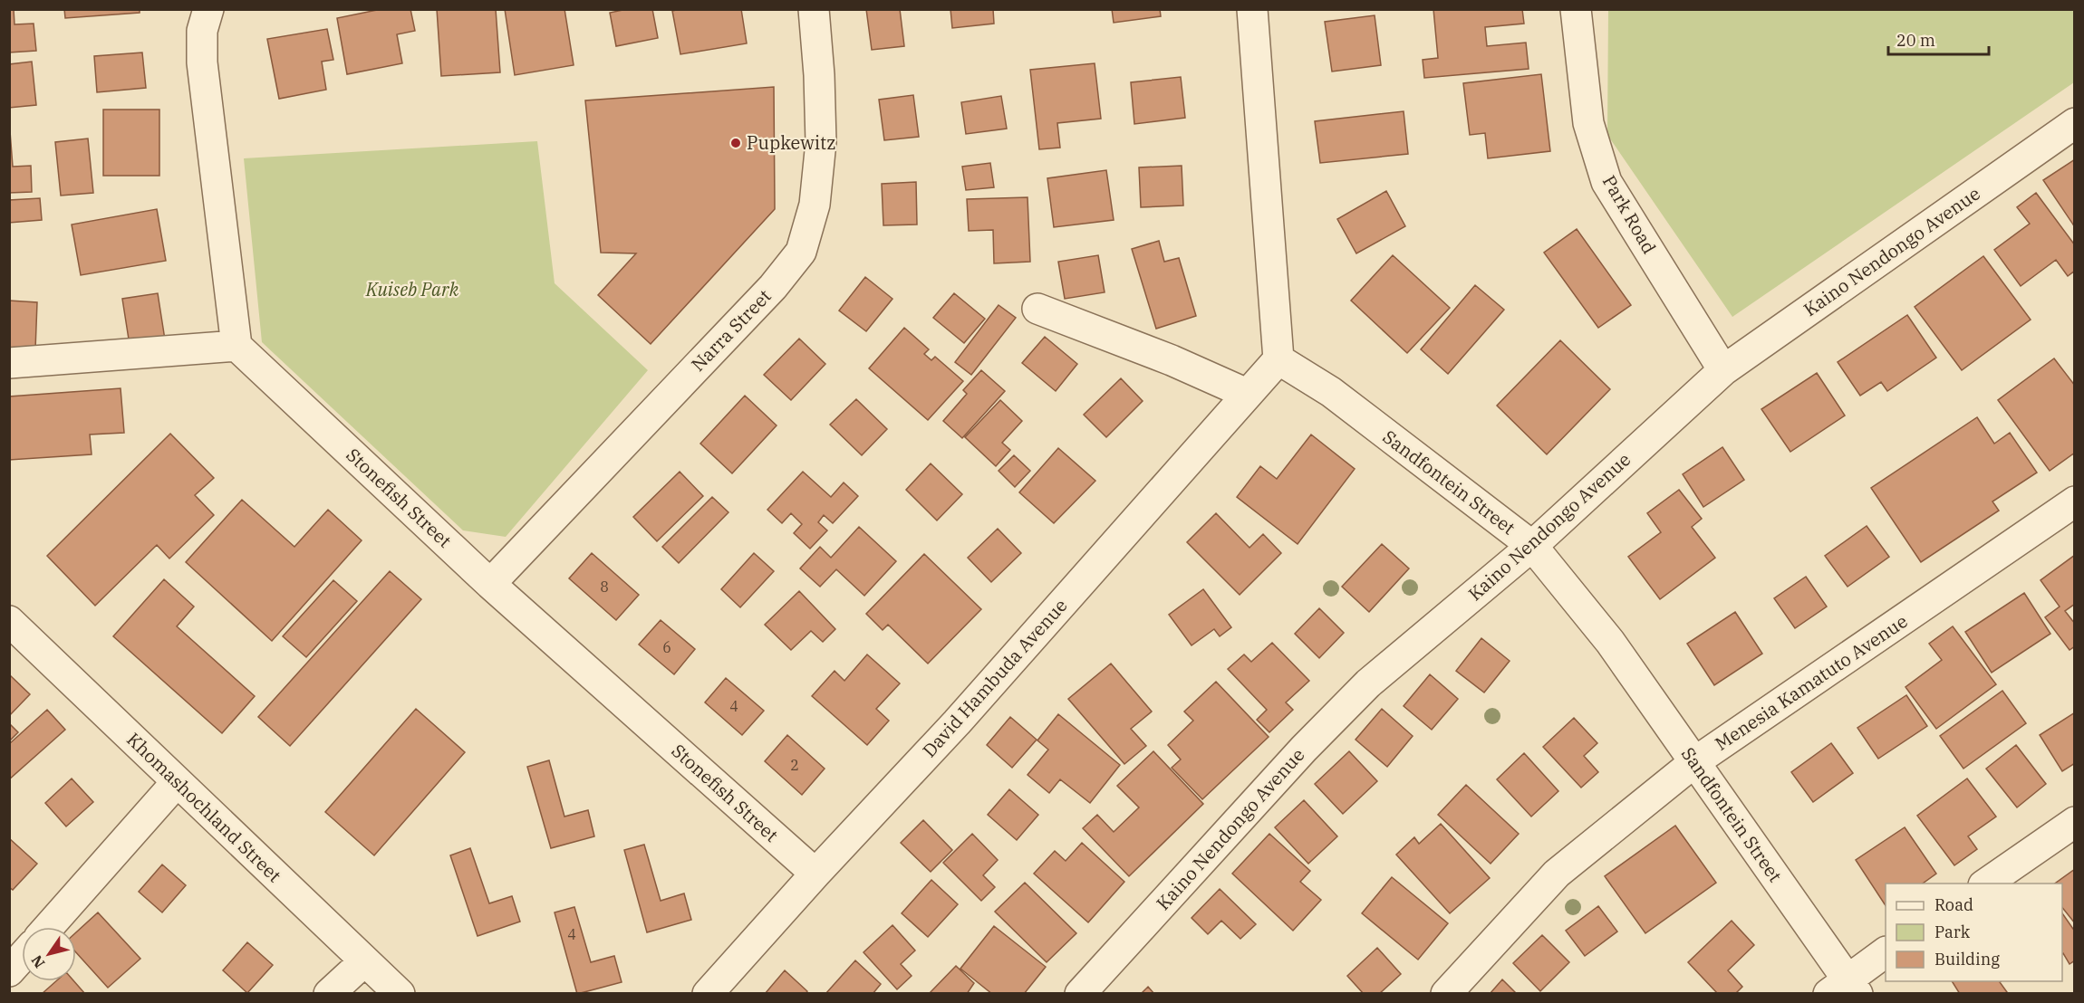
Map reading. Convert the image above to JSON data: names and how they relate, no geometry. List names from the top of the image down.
{
  "streets": {
    "street": [
      "Park Road",
      "Kaino Nendongo Avenue",
      "Narra Street",
      "Sandfontein Street",
      "Stonefish Street",
      "David Hambuda Avenue",
      "Menesia Kamatuto Avenue",
      "Khomashochland Street"
    ]
  },
  "crossings": [
    ["Park Road", "Kaino Nendongo Avenue"],
    ["Kaino Nendongo Avenue", "Sandfontein Street"],
    ["Narra Street", "Stonefish Street"],
    ["Sandfontein Street", "David Hambuda Avenue"],
    ["Sandfontein Street", "Menesia Kamatuto Avenue"],
    ["Stonefish Street", "David Hambuda Avenue"]
  ],
  "parks": ["Kuiseb Park"],
  "places": ["Pupkewitz"],
  "house_numbers": [
    "8",
    "6",
    "4",
    "2",
    "4"
  ],
  "legend": ["Road", "Park", "Building"],
  "scale_bar": "20 m",
  "north": "bottom left"
}
